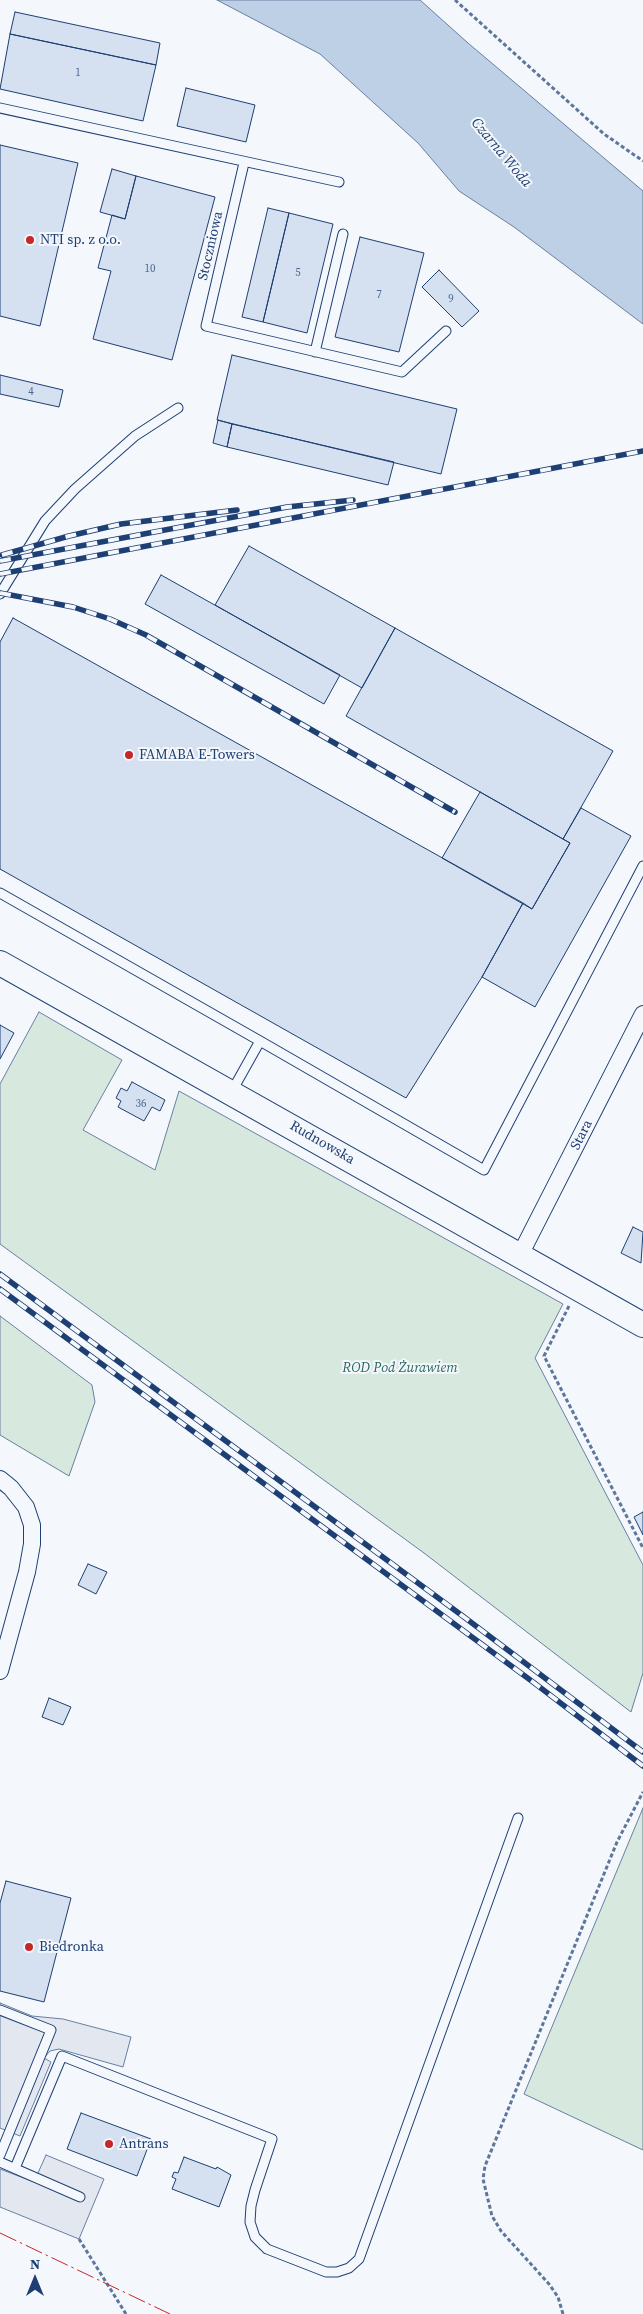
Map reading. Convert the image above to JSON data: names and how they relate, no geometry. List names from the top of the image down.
{
  "streets": {
    "main road": ["Rudnowska"],
    "street": ["Stara"],
    "lane": ["Stoczniowa"]
  },
  "crossings": [
    ["Stara", "Rudnowska"]
  ],
  "water": ["Czarna Woda"],
  "parks": ["ROD Pod Żurawiem"],
  "places": [
    "NTI sp. z o.o.",
    "FAMABA E-Towers",
    "Biedronka",
    "Antrans"
  ],
  "house_numbers": [
    "1",
    "10",
    "5",
    "7",
    "9",
    "4",
    "36"
  ],
  "north": "top"
}
